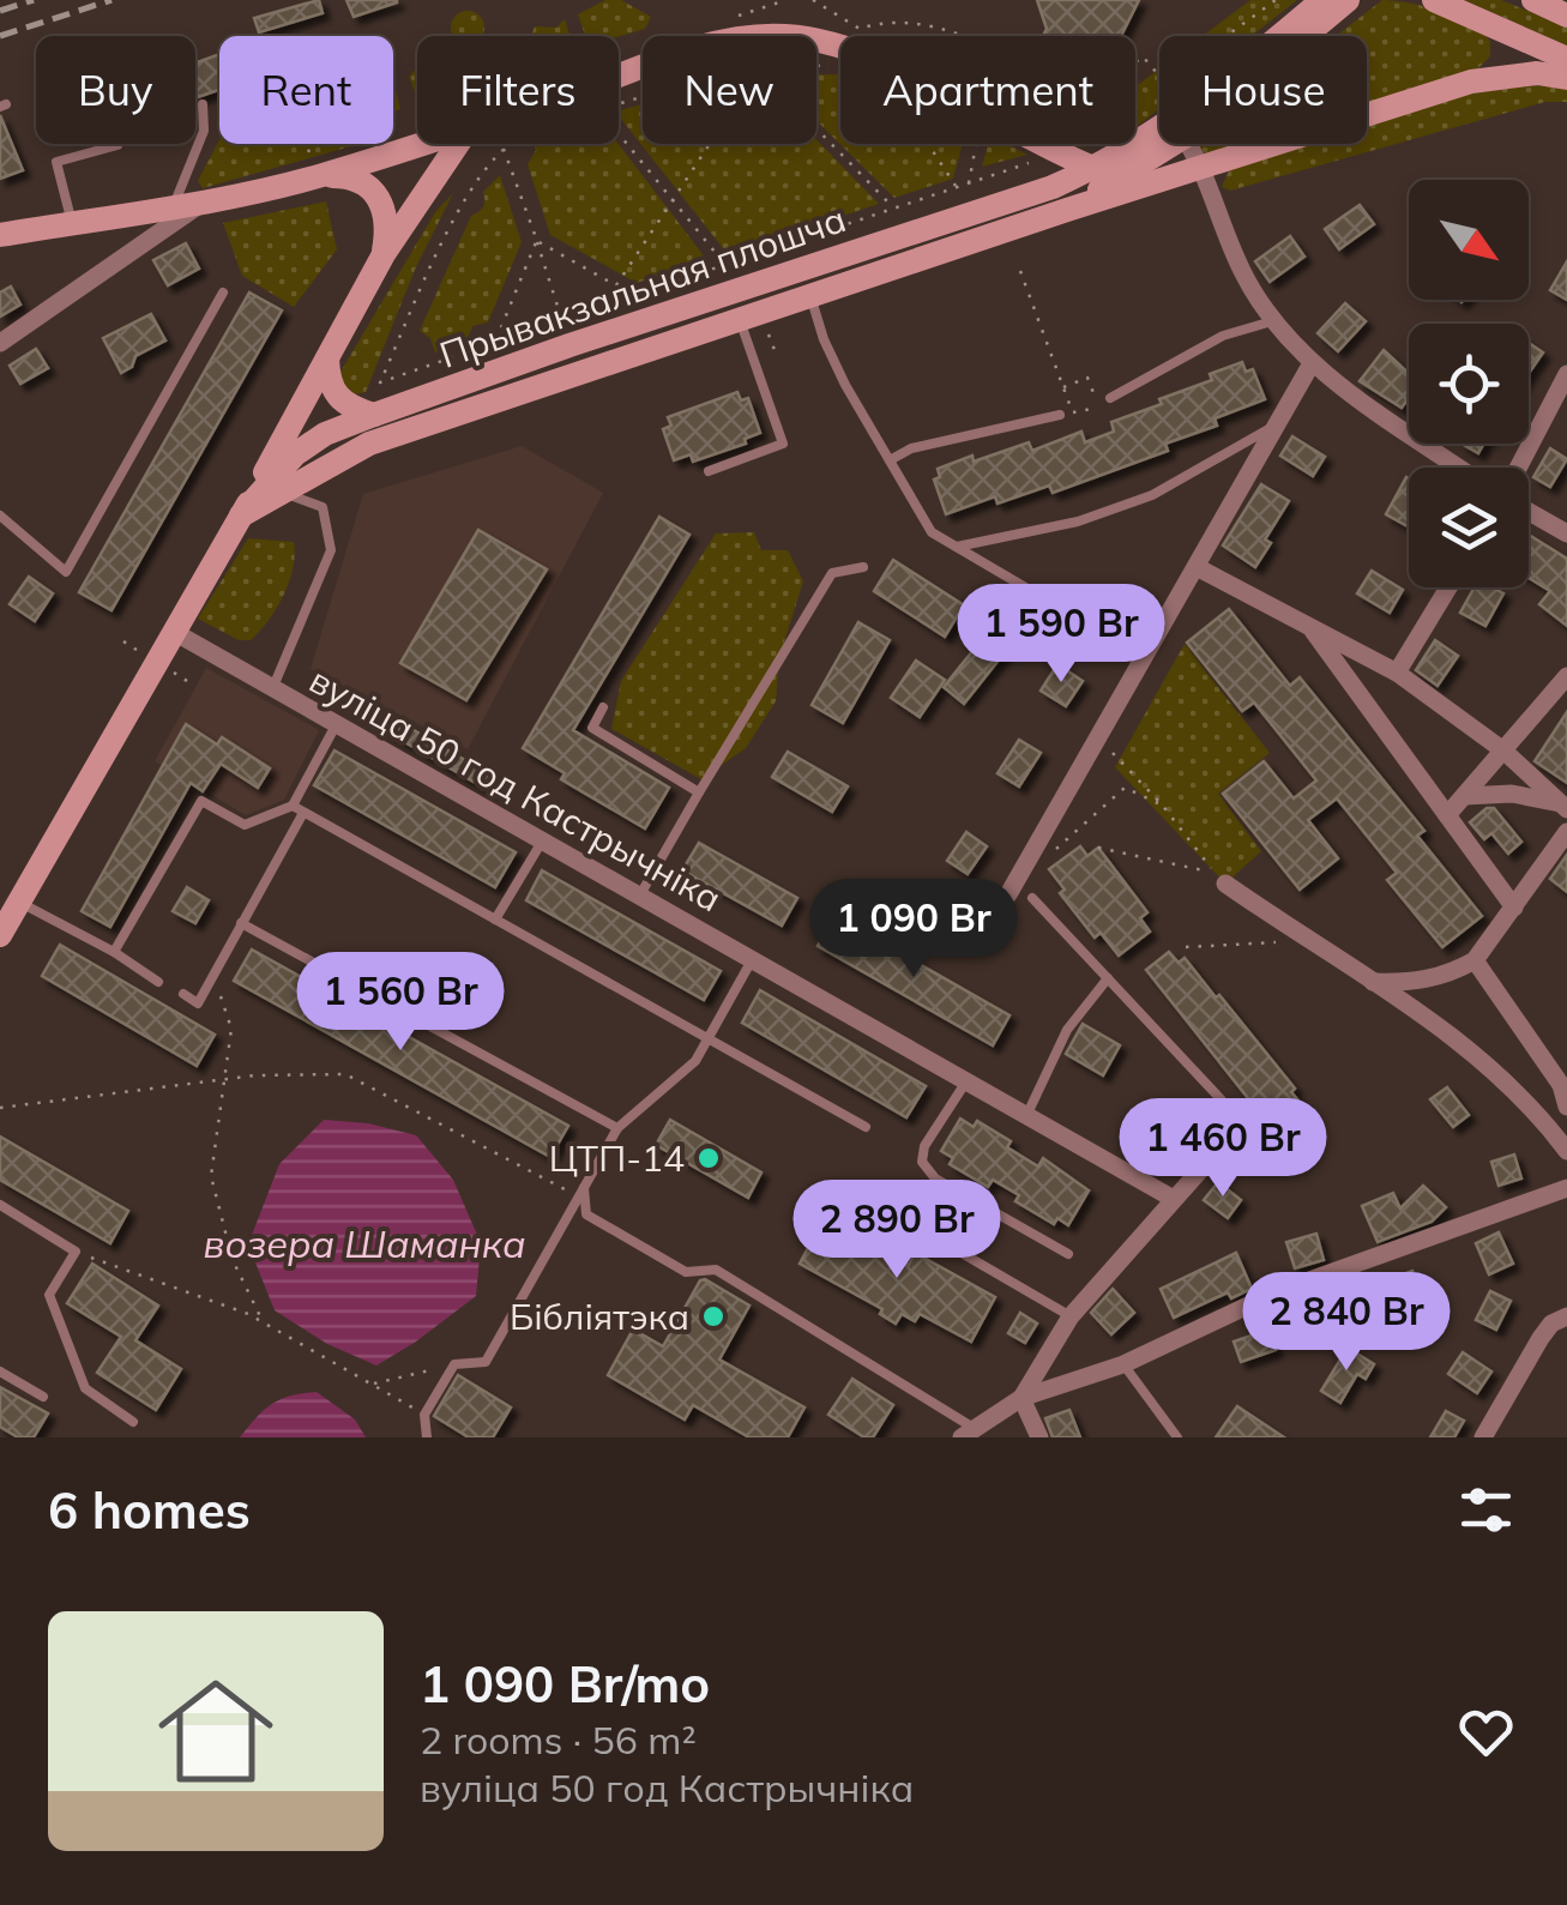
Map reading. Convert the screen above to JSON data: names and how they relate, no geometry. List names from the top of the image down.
{
  "streets": {
    "main road": ["Прывакзальная плошча"],
    "street": ["вуліца 50 год Кастрычніка"]
  },
  "water": ["возера Шаманка"],
  "places": ["ЦТП-14", "Бібліятэка"],
  "north": "bottom right",
  "page": {
    "chip": [
      "Buy",
      "Rent",
      "Filters",
      "New",
      "Apartment",
      "House"
    ],
    "price": [
      "1 590 Br",
      "1 090 Br",
      "1 560 Br",
      "1 460 Br",
      "2 890 Br",
      "2 840 Br"
    ],
    "heading": "6 homes",
    "list": [
      {
        "name": "1 090 Br/mo",
        "note": "2 rooms · 56 m² · вуліца 50 год Кастрычніка"
      }
    ]
  }
}
